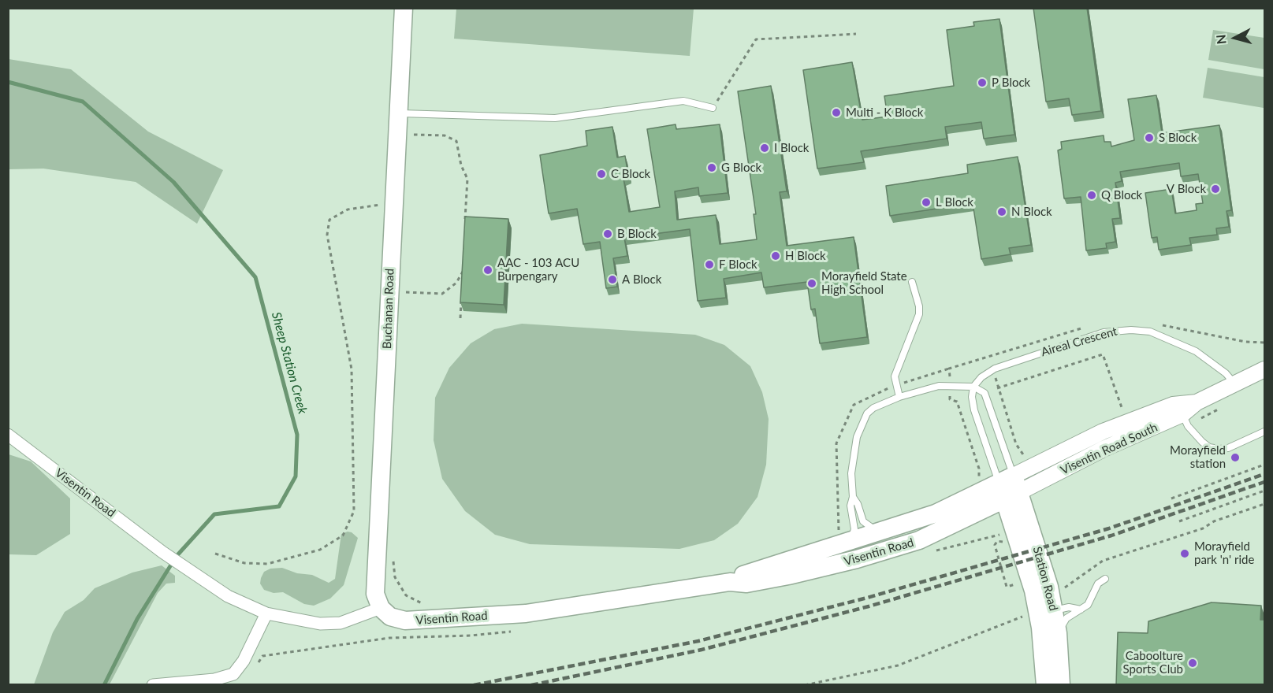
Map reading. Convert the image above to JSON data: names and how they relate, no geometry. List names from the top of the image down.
{
  "streets": {
    "main road": ["Buchanan Road", "Visentin Road", "Station Road"],
    "street": ["Visentin Road South"],
    "lane": ["Aireal Crescent"]
  },
  "crossings": [
    ["Buchanan Road", "Visentin Road"],
    ["Aireal Crescent", "Visentin Road South"],
    ["Visentin Road South", "Visentin Road"],
    ["Visentin Road South", "Station Road"],
    ["Visentin Road", "Station Road"]
  ],
  "water": ["Sheep Station Creek"],
  "places": [
    "P Block",
    "Multi - K Block",
    "S Block",
    "I Block",
    "G Block",
    "C Block",
    "V Block",
    "Q Block",
    "L Block",
    "N Block",
    "B Block",
    "H Block",
    "F Block",
    "AAC - 103 ACU Burpengary",
    "A Block",
    "Morayfield State High School",
    "Morayfield station",
    "Morayfield park 'n' ride",
    "Caboolture Sports Club"
  ],
  "north": "left"
}
